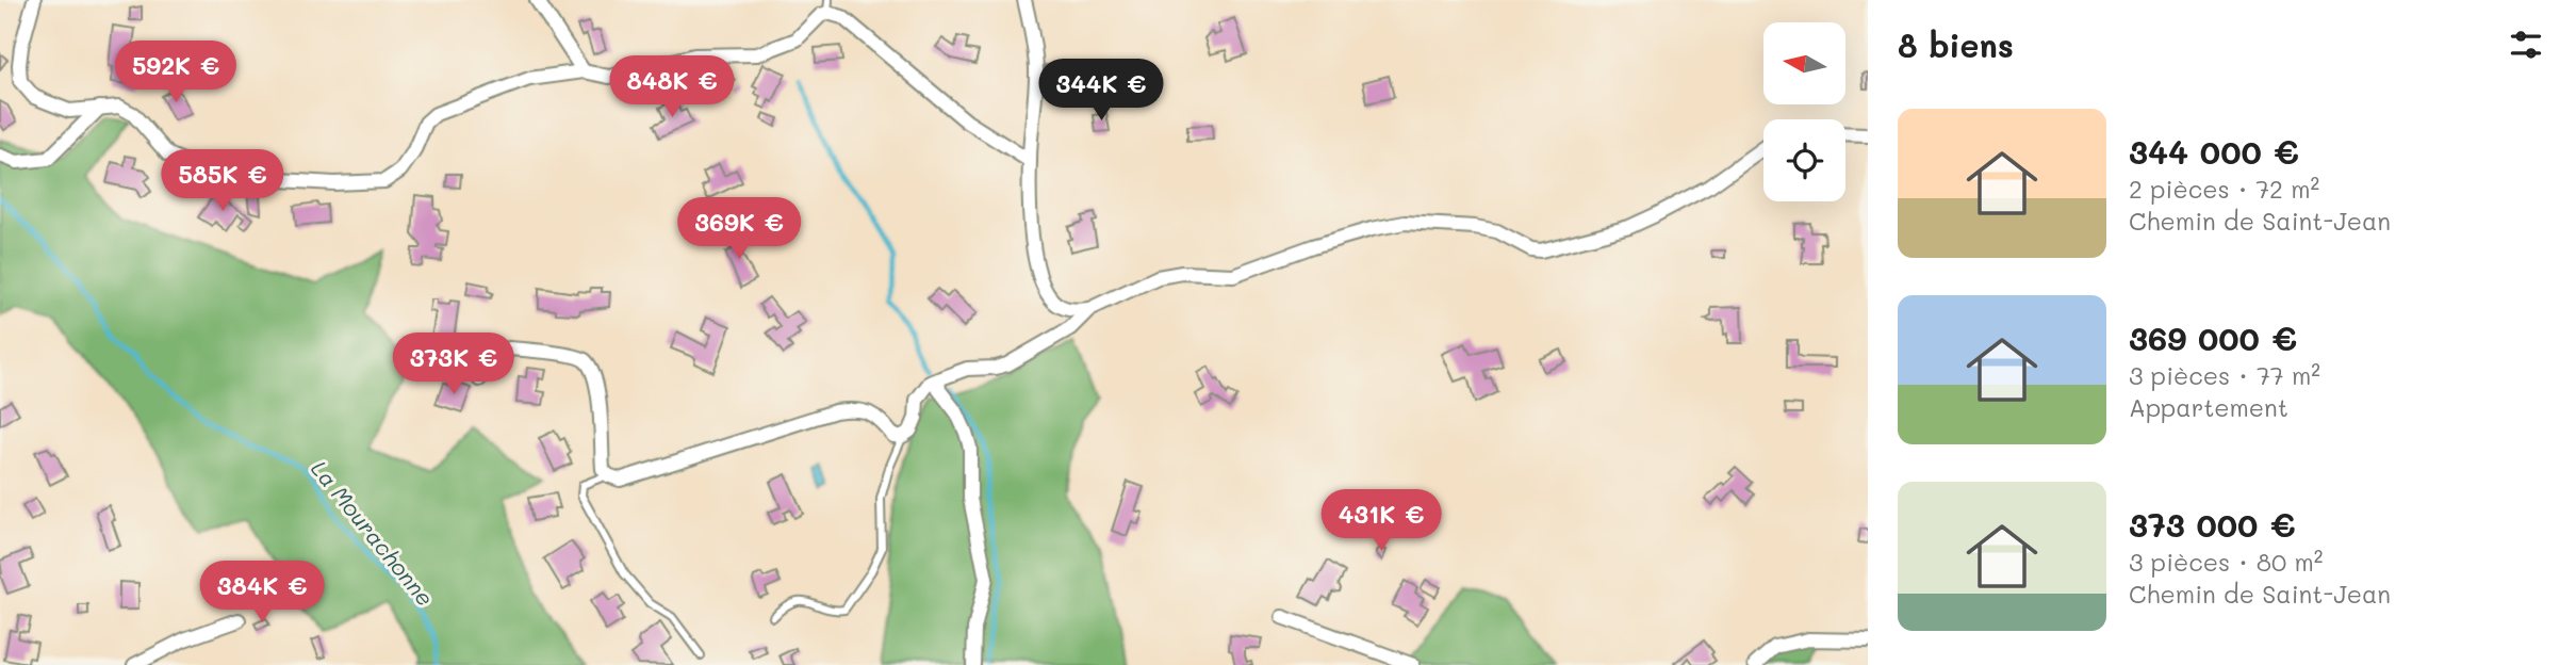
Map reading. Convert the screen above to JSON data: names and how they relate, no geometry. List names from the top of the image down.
{
  "water": ["La Mourachonne"],
  "north": "left",
  "page": {
    "heading": "8 biens",
    "price": [
      "592K €",
      "848K €",
      "344K €",
      "585K €",
      "369K €",
      "373K €",
      "431K €",
      "384K €"
    ],
    "list": [
      {
        "name": "344 000 €",
        "note": "2 pièces · 72 m² · Chemin de Saint-Jean"
      },
      {
        "name": "369 000 €",
        "note": "3 pièces · 77 m² · Appartement"
      },
      {
        "name": "373 000 €",
        "note": "3 pièces · 80 m² · Chemin de Saint-Jean"
      }
    ]
  }
}
